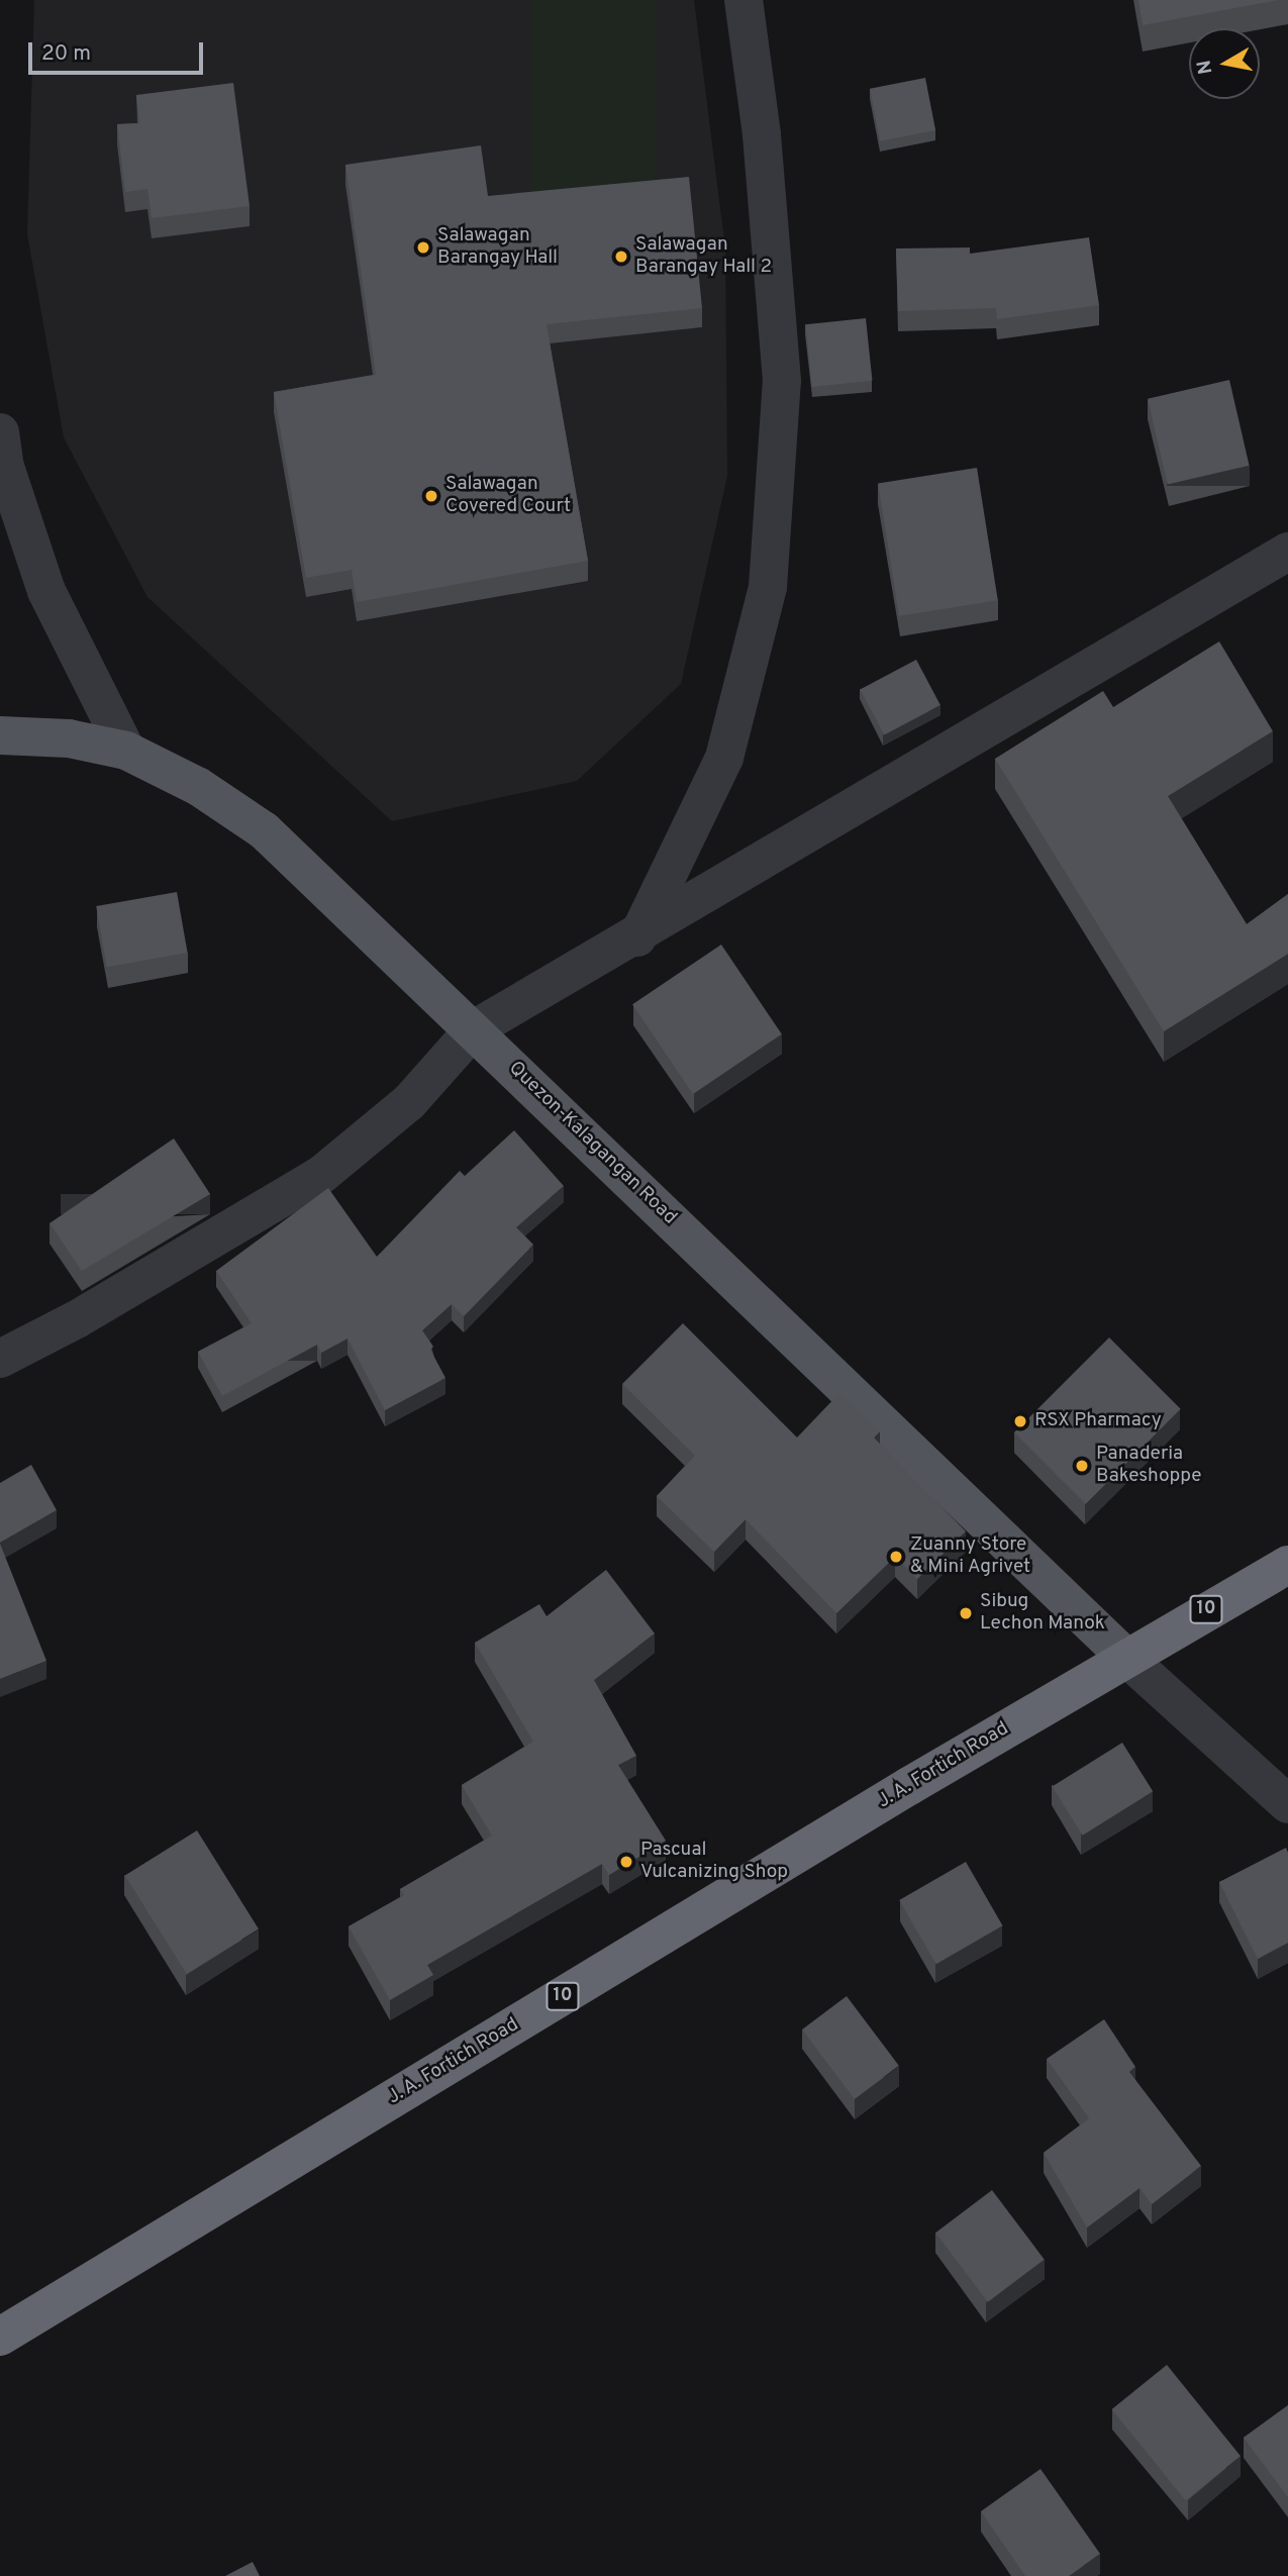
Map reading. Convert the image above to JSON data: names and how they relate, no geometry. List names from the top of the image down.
{
  "streets": {
    "highway": ["10", "J. A. Fortich Road"],
    "main road": ["Quezon-Kalagangan Road"]
  },
  "crossings": [
    ["Quezon-Kalagangan Road", "10"],
    ["Quezon-Kalagangan Road", "J. A. Fortich Road"],
    ["10", "J. A. Fortich Road"]
  ],
  "places": [
    "Salawagan Barangay Hall",
    "Salawagan Barangay Hall 2",
    "Salawagan Covered Court",
    "RSX Pharmacy",
    "Panaderia Bakeshoppe",
    "Zuanny Store & Mini Agrivet",
    "Sibug Lechon Manok",
    "Pascual Vulcanizing Shop"
  ],
  "scale_bar": "20 m",
  "north": "left"
}
